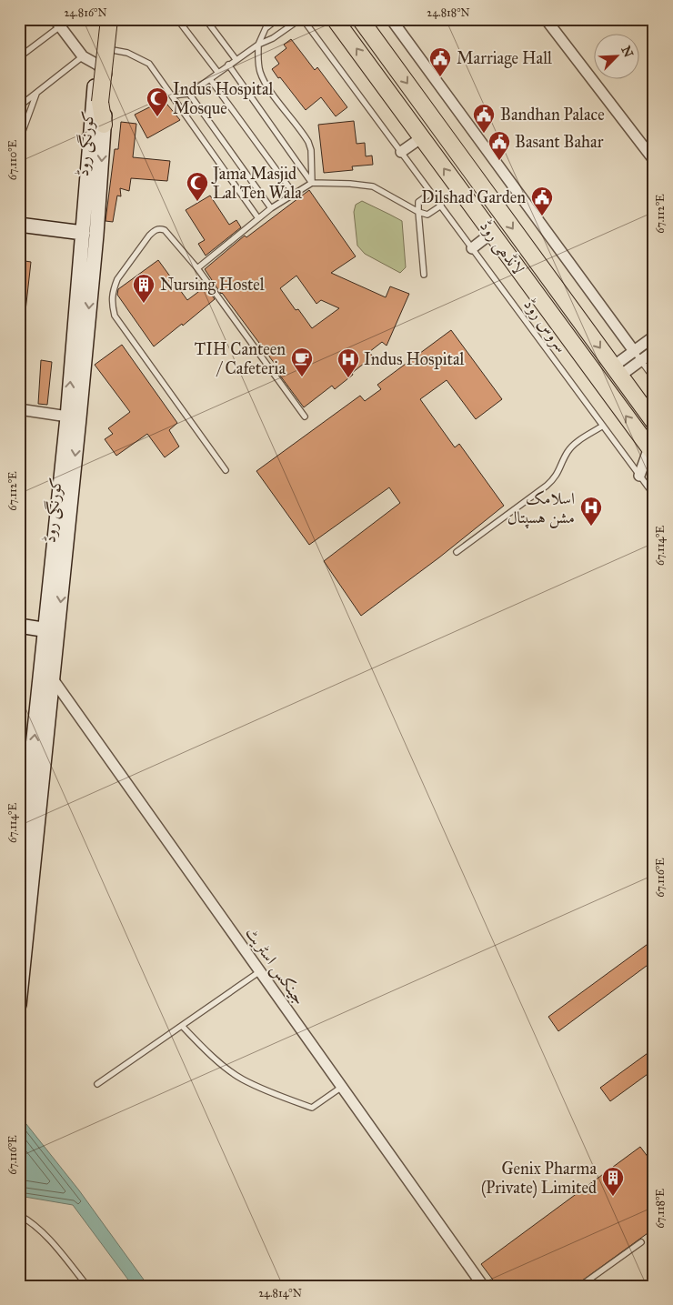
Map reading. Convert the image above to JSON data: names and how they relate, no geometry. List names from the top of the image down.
{
  "streets": {
    "main road": ["کورنگی روڈ", "لانڈھی روڈ"],
    "street": ["جینکس اسٹریٹ"],
    "lane": ["سروس روڈ"]
  },
  "crossings": [
    ["کورنگی روڈ", "جینکس اسٹریٹ"]
  ],
  "places": {
    "public building": [
      "Marriage Hall",
      "Bandhan Palace",
      "Basant Bahar",
      "Dilshad Garden"
    ],
    "mosque": ["Indus Hospital Mosque", "Jama Masjid Lal Ten Wala"],
    "building": ["Nursing Hostel", "Genix Pharma (Private) Limited"],
    "cafe": ["TIH Canteen / Cafeteria"],
    "hospital": ["Indus Hospital", "اسلامک مشن ہسپتال"]
  },
  "north": "top right",
  "coordinates": [
    "24.816°N",
    "24.818°N",
    "67.110°E",
    "67.112°E",
    "67.114°E",
    "67.116°E",
    "67.118°E",
    "24.814°N"
  ]
}
